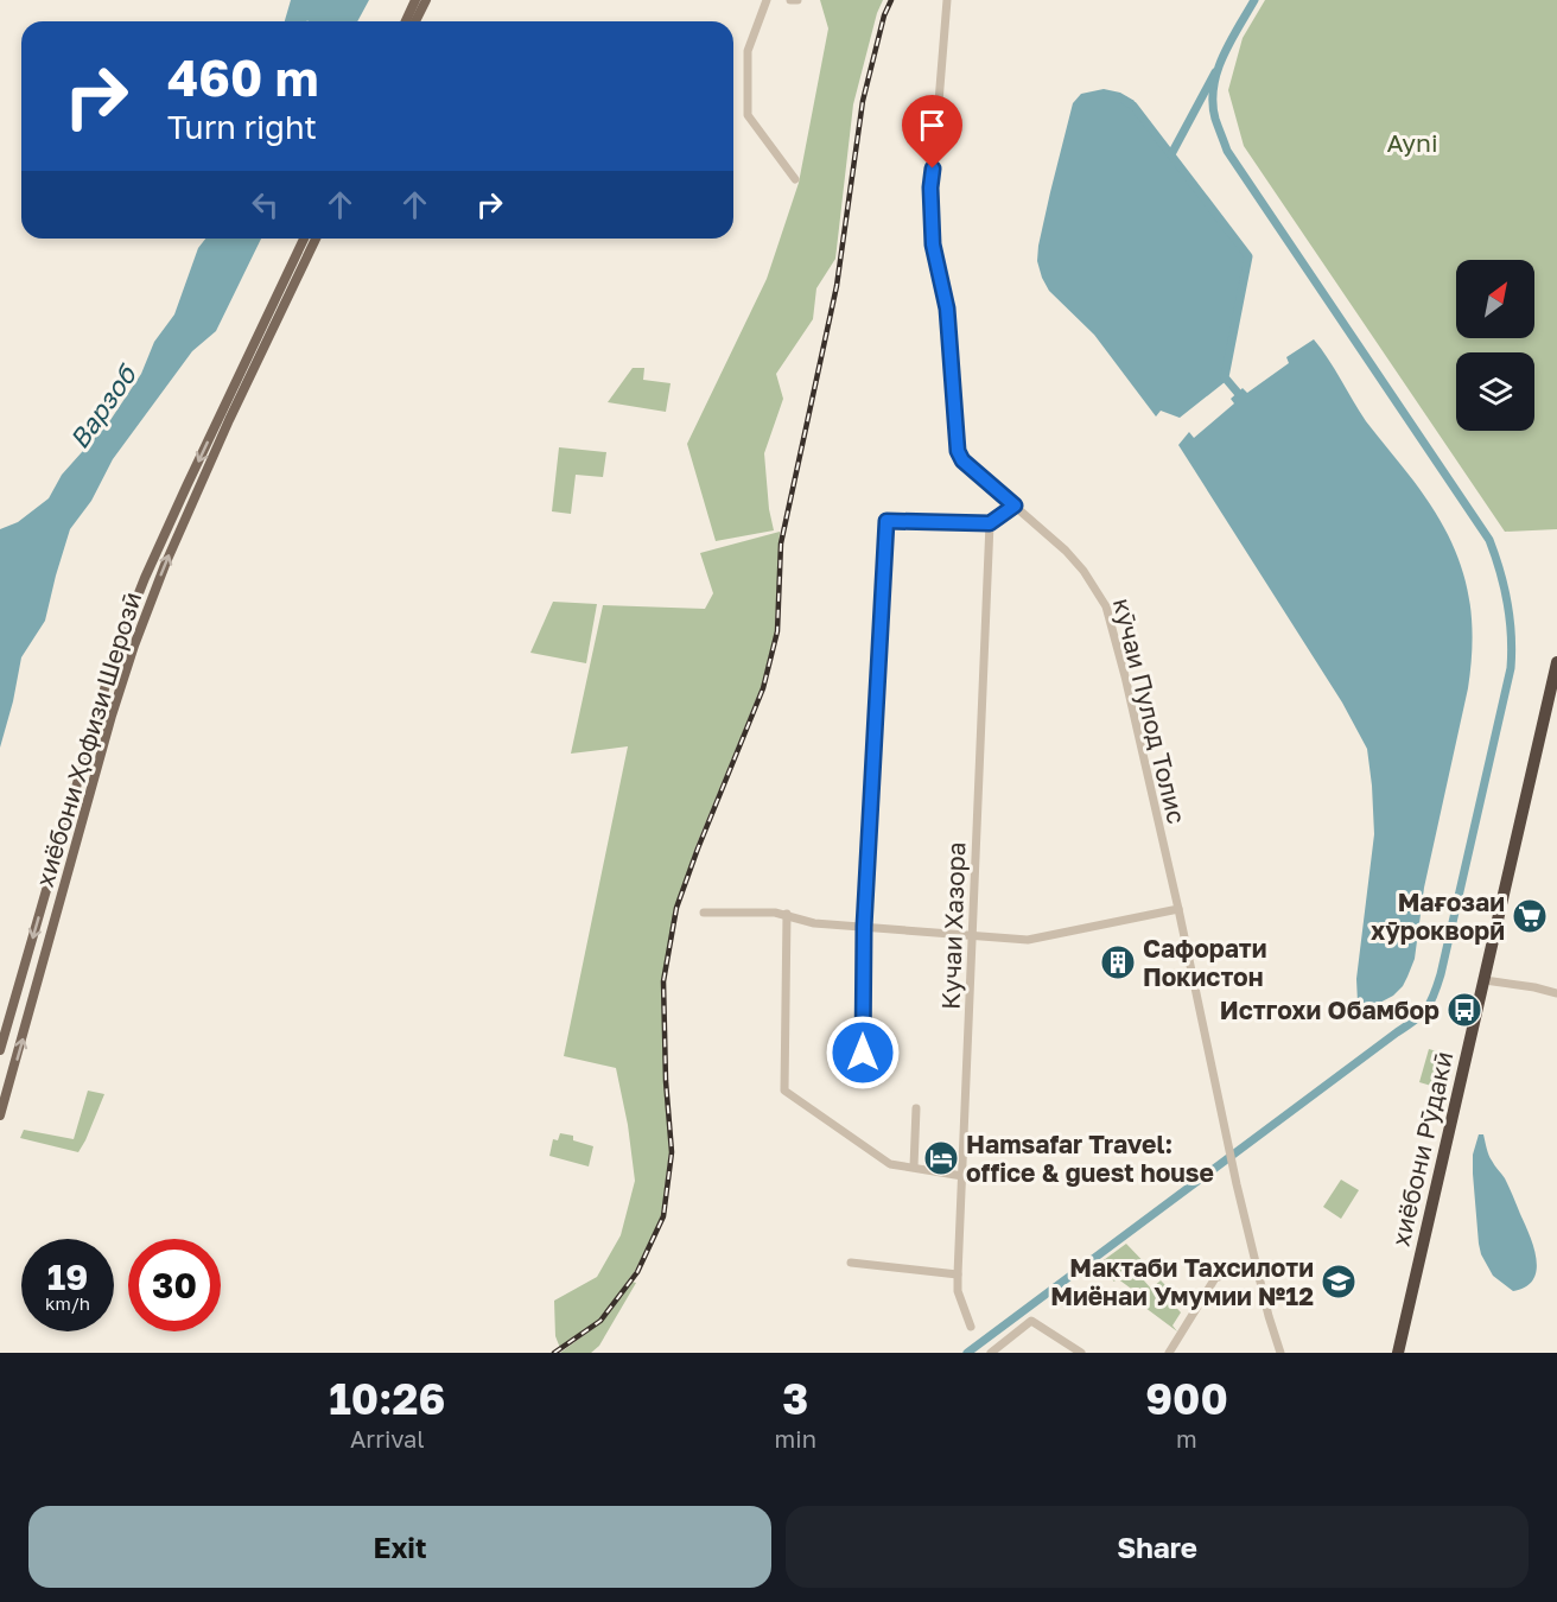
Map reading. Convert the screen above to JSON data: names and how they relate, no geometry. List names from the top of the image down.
{
  "streets": {
    "highway": ["хиёбони Рӯдакӣ"],
    "main road": ["хиёбони Ҳофизи Шерозӣ"],
    "street": ["кӯчаи Пулод Толис", "Кучаи Хазора"]
  },
  "water": ["Варзоб"],
  "parks": ["Ayni"],
  "places": {
    "supermarket": ["Мағозаи хӯрокворӣ"],
    "building": ["Сафорати Покистон"],
    "bus stop": ["Истгохи Обамбор"],
    "hotel": ["Hamsafar Travel: office & guest house"],
    "school or university": ["Мактаби Тахсилоти Миёнаи Умумии №12"]
  },
  "north": "top right",
  "page": {
    "turn": ["460 m", "Turn right"],
    "speed": "19 km/h",
    "limit": "30",
    "eta": [
      "10:26",
      "Arrival",
      "3",
      "min",
      "900",
      "m"
    ],
    "buttons": ["Exit", "Share"]
  }
}
